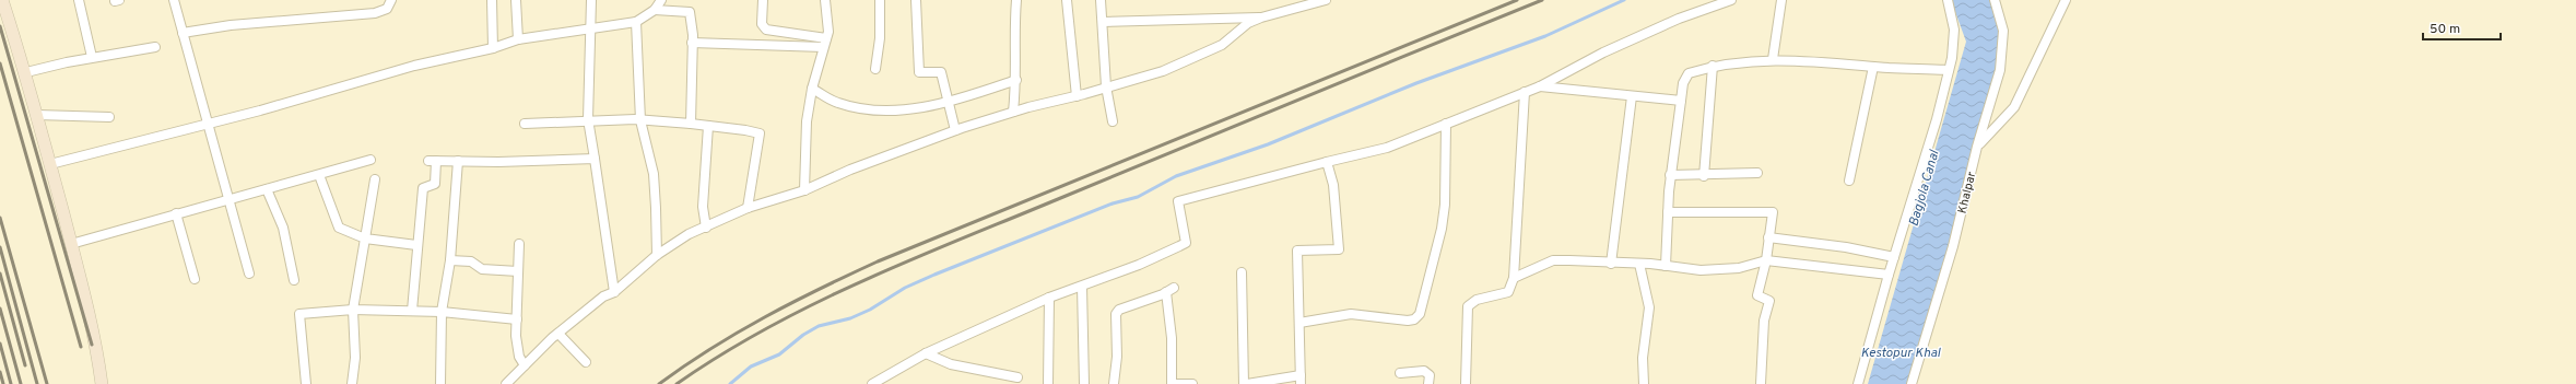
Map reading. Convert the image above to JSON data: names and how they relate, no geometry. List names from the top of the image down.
{
  "streets": {
    "street": ["Khalpar"]
  },
  "water": ["Bagjola Canal", "Kestopur Khal"],
  "scale_bar": "50 m"
}
